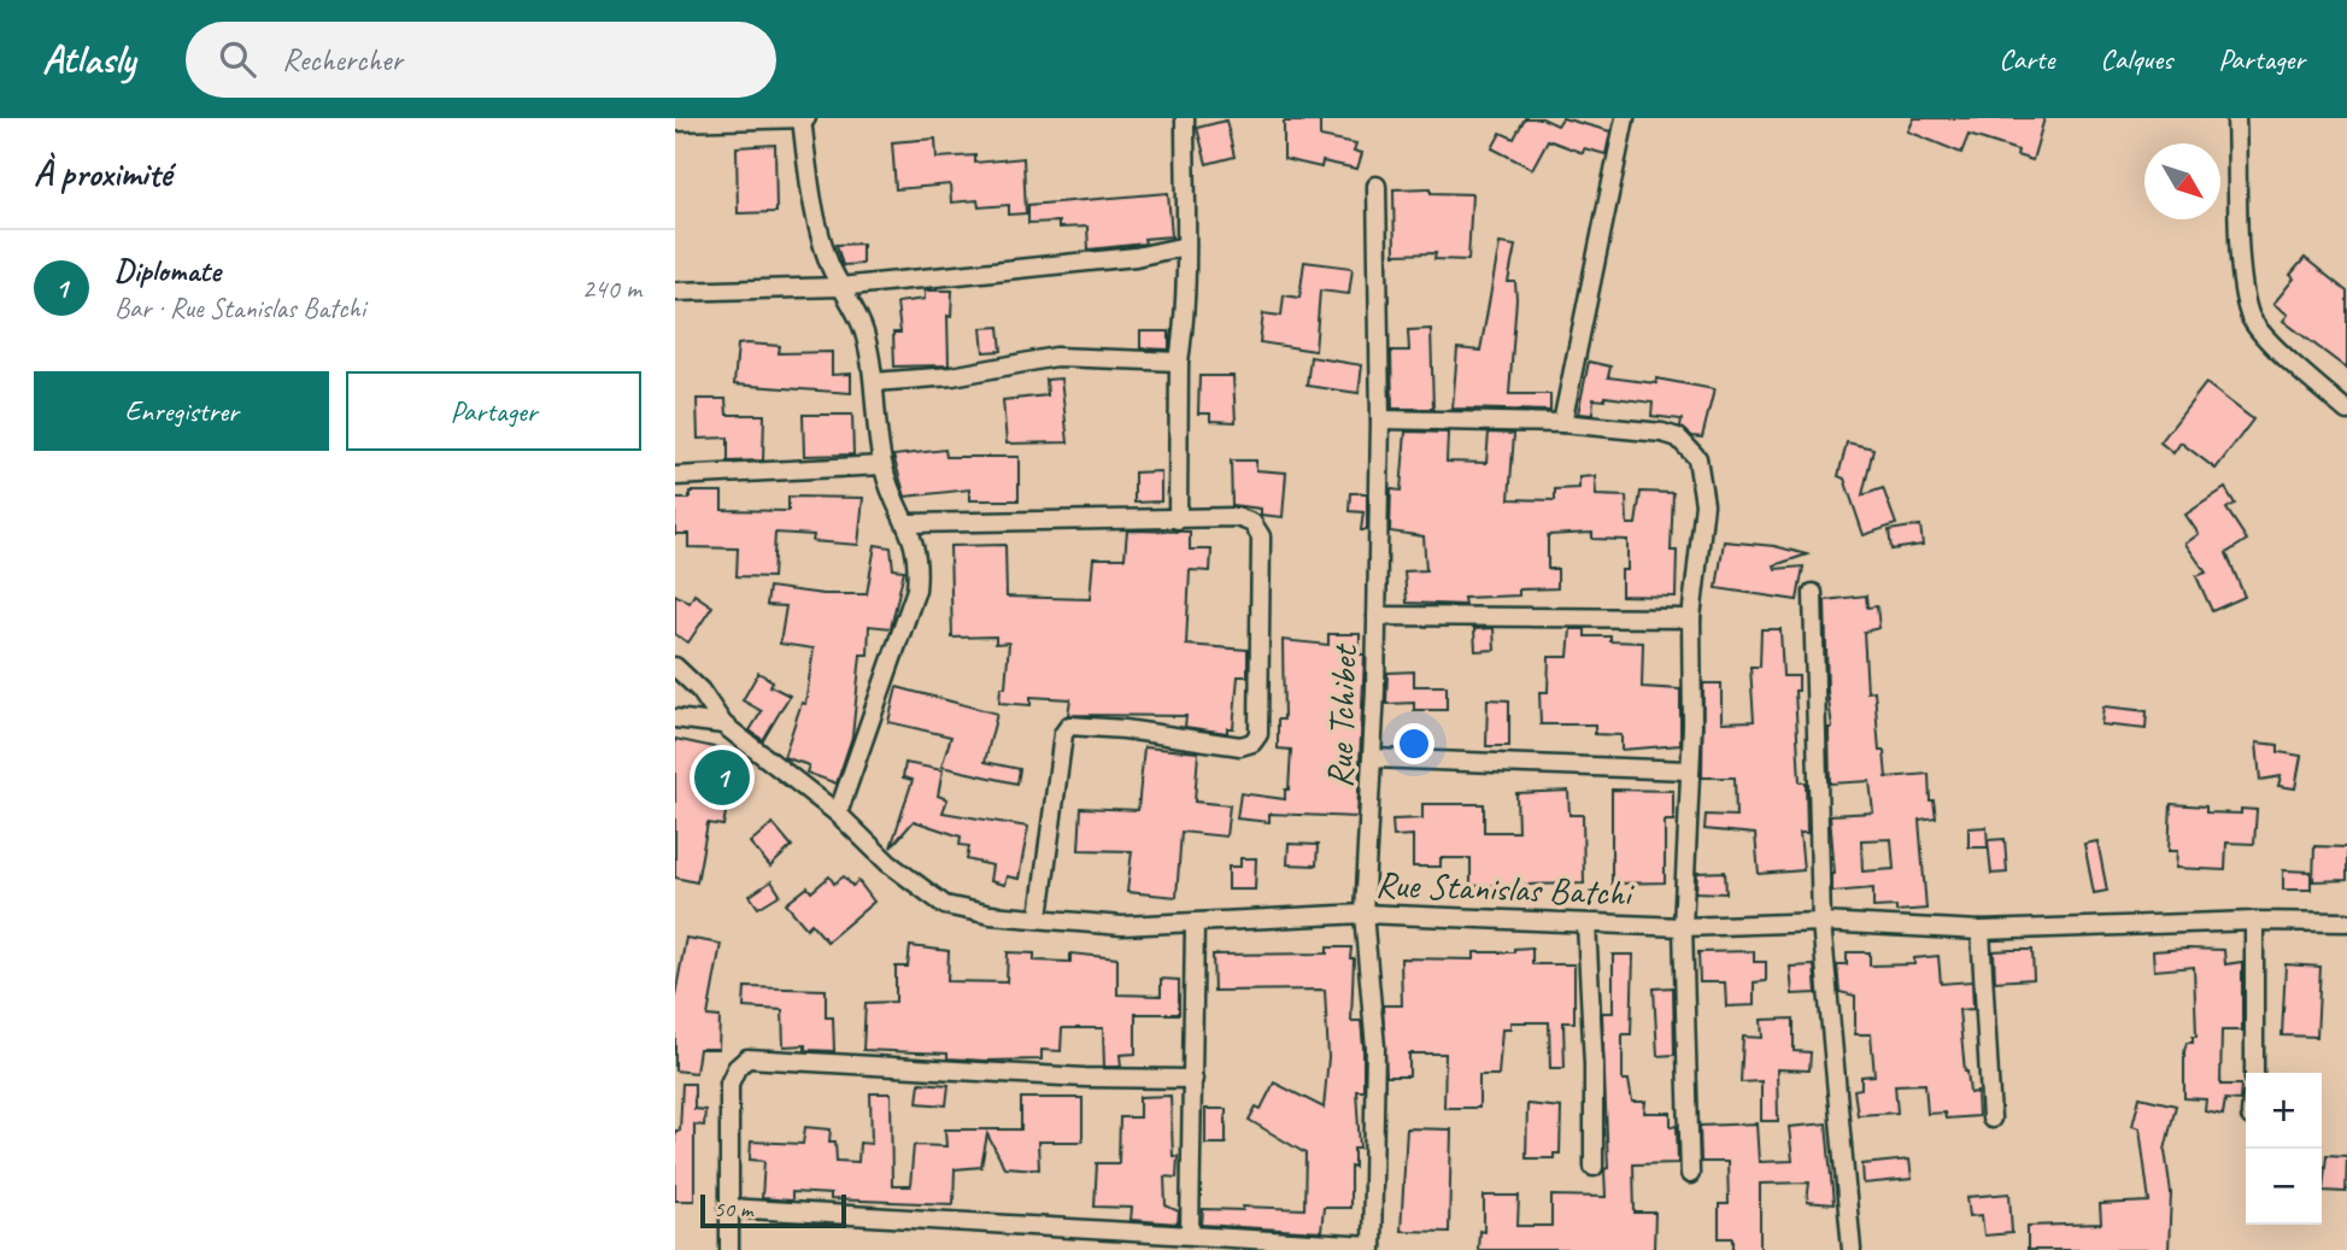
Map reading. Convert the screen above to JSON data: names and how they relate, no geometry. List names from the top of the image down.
{
  "streets": {
    "street": ["Rue Tchibet", "Rue Stanislas Batchi"]
  },
  "crossings": [
    ["Rue Tchibet", "Rue Stanislas Batchi"]
  ],
  "scale_bar": "50 m",
  "north": "bottom right",
  "page": {
    "header": "Atlasly",
    "search": "Rechercher",
    "nav": ["Carte", "Calques", "Partager"],
    "heading": "À proximité",
    "list": [
      {
        "mark": "1",
        "name": "Diplomate",
        "note": "Bar · Rue Stanislas Batchi",
        "value": "240 m"
      }
    ],
    "buttons": ["Enregistrer", "Partager"],
    "pins": "1",
    "map_buttons": ["+", "−"],
    "scale": "50 m"
  }
}
